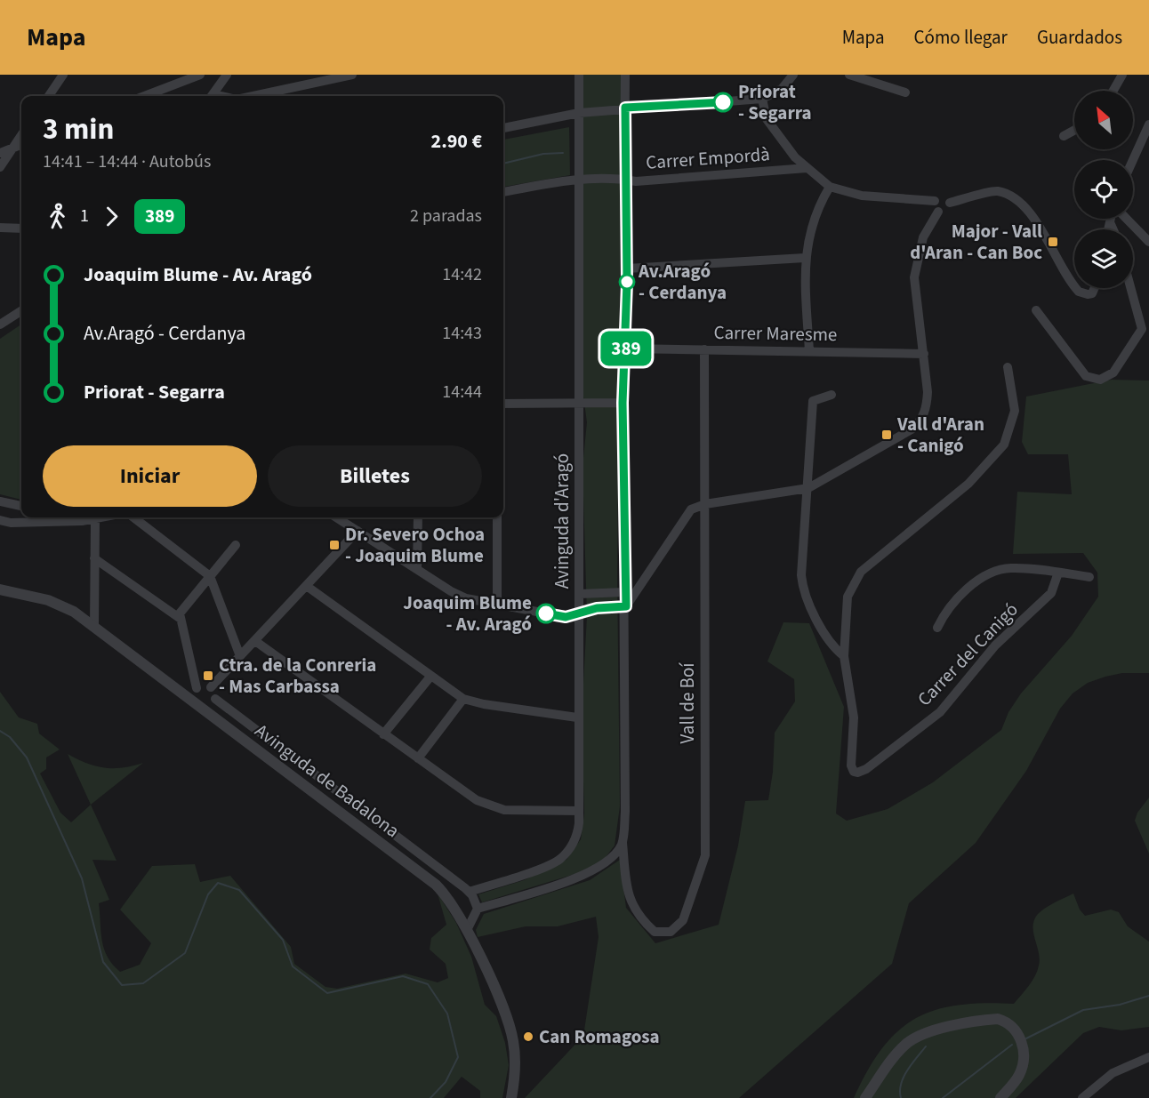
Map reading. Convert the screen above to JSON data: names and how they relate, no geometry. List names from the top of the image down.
{
  "streets": {
    "street": [
      "Carrer Empordà",
      "Carrer Maresme",
      "Avinguda d'Aragó",
      "Carrer del Canigó",
      "Vall de Boí",
      "Avinguda de Badalona"
    ]
  },
  "crossings": [
    ["Carrer Empordà", "Avinguda d'Aragó"],
    ["Carrer Maresme", "Vall de Boí"]
  ],
  "places": {
    "other": [
      "Priorat - Segarra",
      "Av.Aragó - Cerdanya",
      "Joaquim Blume - Av. Aragó",
      "Can Romagosa"
    ],
    "transit": [
      "Major - Vall d'Aran - Can Boc",
      "Vall d'Aran - Canigó",
      "Dr. Severo Ochoa - Joaquim Blume",
      "Ctra. de la Conreria - Mas Carbassa"
    ]
  },
  "lines": ["bus line 389"],
  "north": "top left",
  "page": {
    "header": "Mapa",
    "nav": ["Mapa", "Cómo llegar", "Guardados"],
    "on_map": "389",
    "heading": ["3 min", "14:41 – 14:44 · Autobús", "2.90 €"],
    "legs": ["1", "389", "2 paradas"],
    "list": [
      {
        "name": "Joaquim Blume - Av. Aragó",
        "value": "14:42"
      },
      {
        "name": "Av.Aragó - Cerdanya",
        "value": "14:43"
      },
      {
        "name": "Priorat - Segarra",
        "value": "14:44"
      }
    ],
    "buttons": ["Iniciar", "Billetes"]
  }
}
